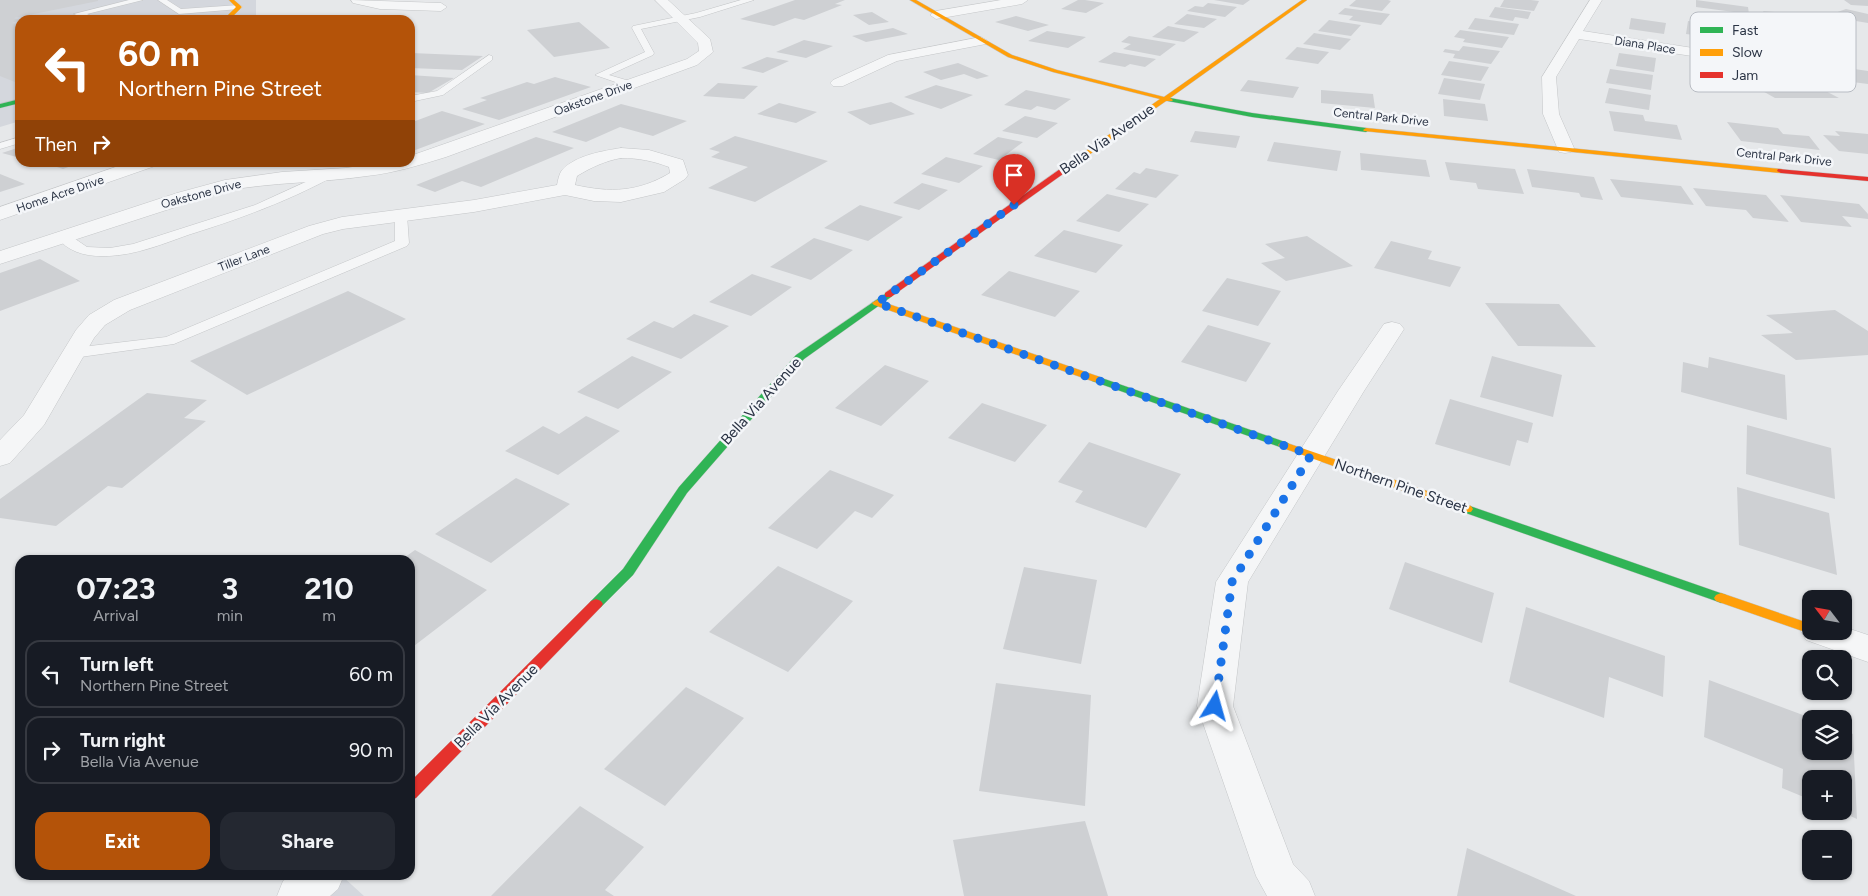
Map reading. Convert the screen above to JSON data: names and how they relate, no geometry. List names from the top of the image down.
{
  "streets": {
    "street": [
      "Diana Place",
      "Oakstone Drive",
      "Central Park Drive",
      "Bella Via Avenue",
      "Home Acre Drive",
      "Tiller Lane",
      "Northern Pine Street"
    ]
  },
  "crossings": [
    ["Central Park Drive", "Bella Via Avenue"],
    ["Bella Via Avenue", "Northern Pine Street"]
  ],
  "legend": ["Fast", "Slow", "Jam"],
  "north": "top left",
  "page": {
    "turn": ["60 m", "Northern Pine Street"],
    "then": "Then",
    "eta": [
      "07:23",
      "Arrival",
      "3",
      "min",
      "210",
      "m"
    ],
    "map_buttons": ["+", "−"],
    "list": [
      {
        "name": "Turn left",
        "note": "Northern Pine Street",
        "value": "60 m"
      },
      {
        "name": "Turn right",
        "note": "Bella Via Avenue",
        "value": "90 m"
      }
    ],
    "buttons": ["Exit", "Share"]
  }
}
